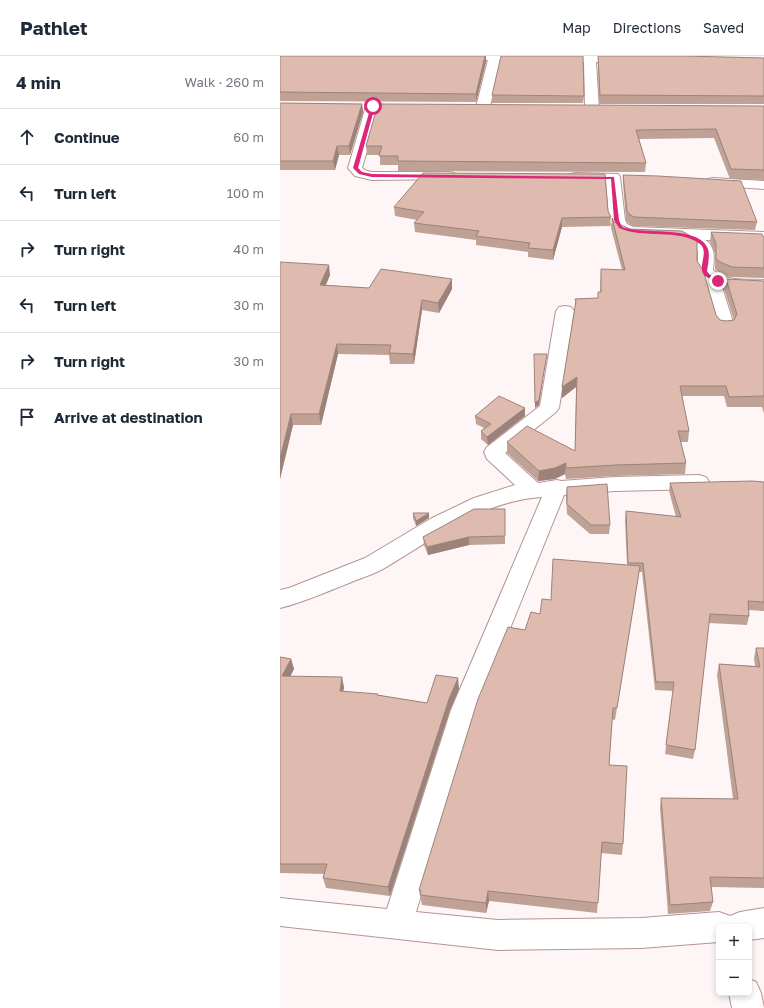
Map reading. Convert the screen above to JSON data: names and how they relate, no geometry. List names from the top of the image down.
{
  "page": {
    "header": "Pathlet",
    "nav": ["Map", "Directions", "Saved"],
    "heading": ["4 min", "Walk · 260 m"],
    "list": [
      ["Continue", "60 m"],
      ["Turn left", "100 m"],
      ["Turn right", "40 m"],
      ["Turn left", "30 m"],
      ["Turn right", "30 m"],
      "Arrive at destination"
    ],
    "map_buttons": ["+", "−"]
  }
}
